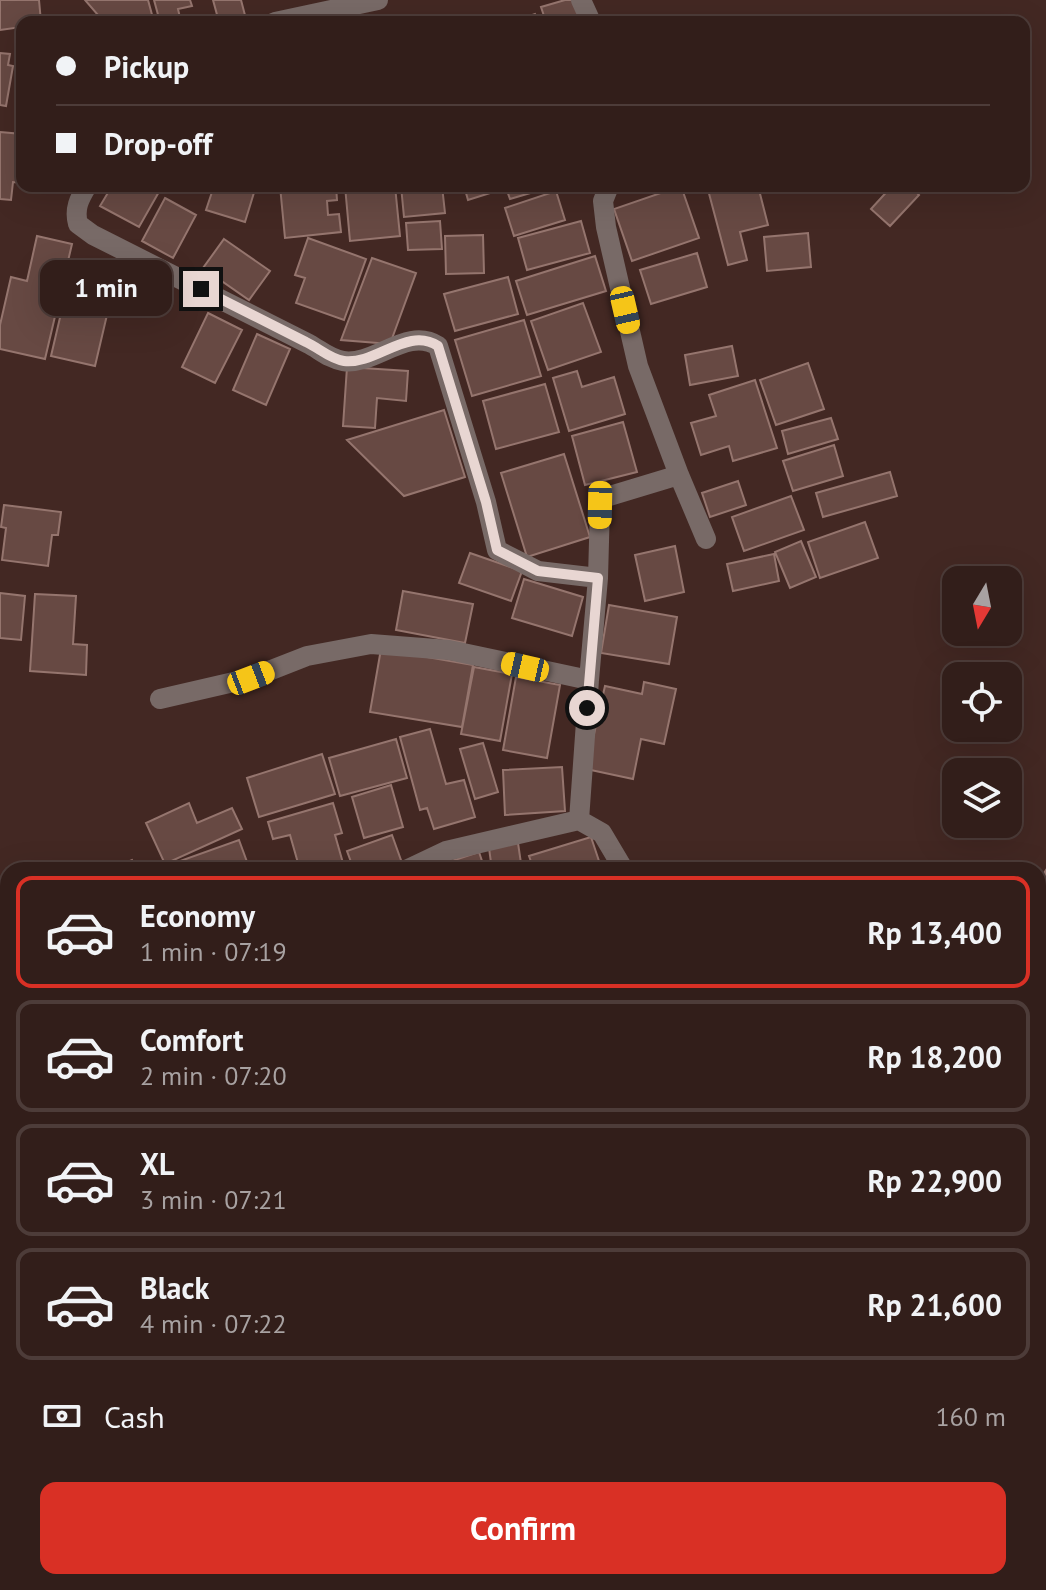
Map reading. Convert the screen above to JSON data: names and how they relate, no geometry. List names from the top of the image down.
{
  "north": "bottom",
  "page": {
    "banner": ["Pickup", "Drop-off"],
    "bubble": "1 min",
    "list": [
      {
        "name": "Economy",
        "note": "1 min · 07:19",
        "value": "Rp 13,400"
      },
      {
        "name": "Comfort",
        "note": "2 min · 07:20",
        "value": "Rp 18,200"
      },
      {
        "name": "XL",
        "note": "3 min · 07:21",
        "value": "Rp 22,900"
      },
      {
        "name": "Black",
        "note": "4 min · 07:22",
        "value": "Rp 21,600"
      }
    ],
    "pay": ["Cash", "160 m"],
    "buttons": "Confirm"
  }
}
